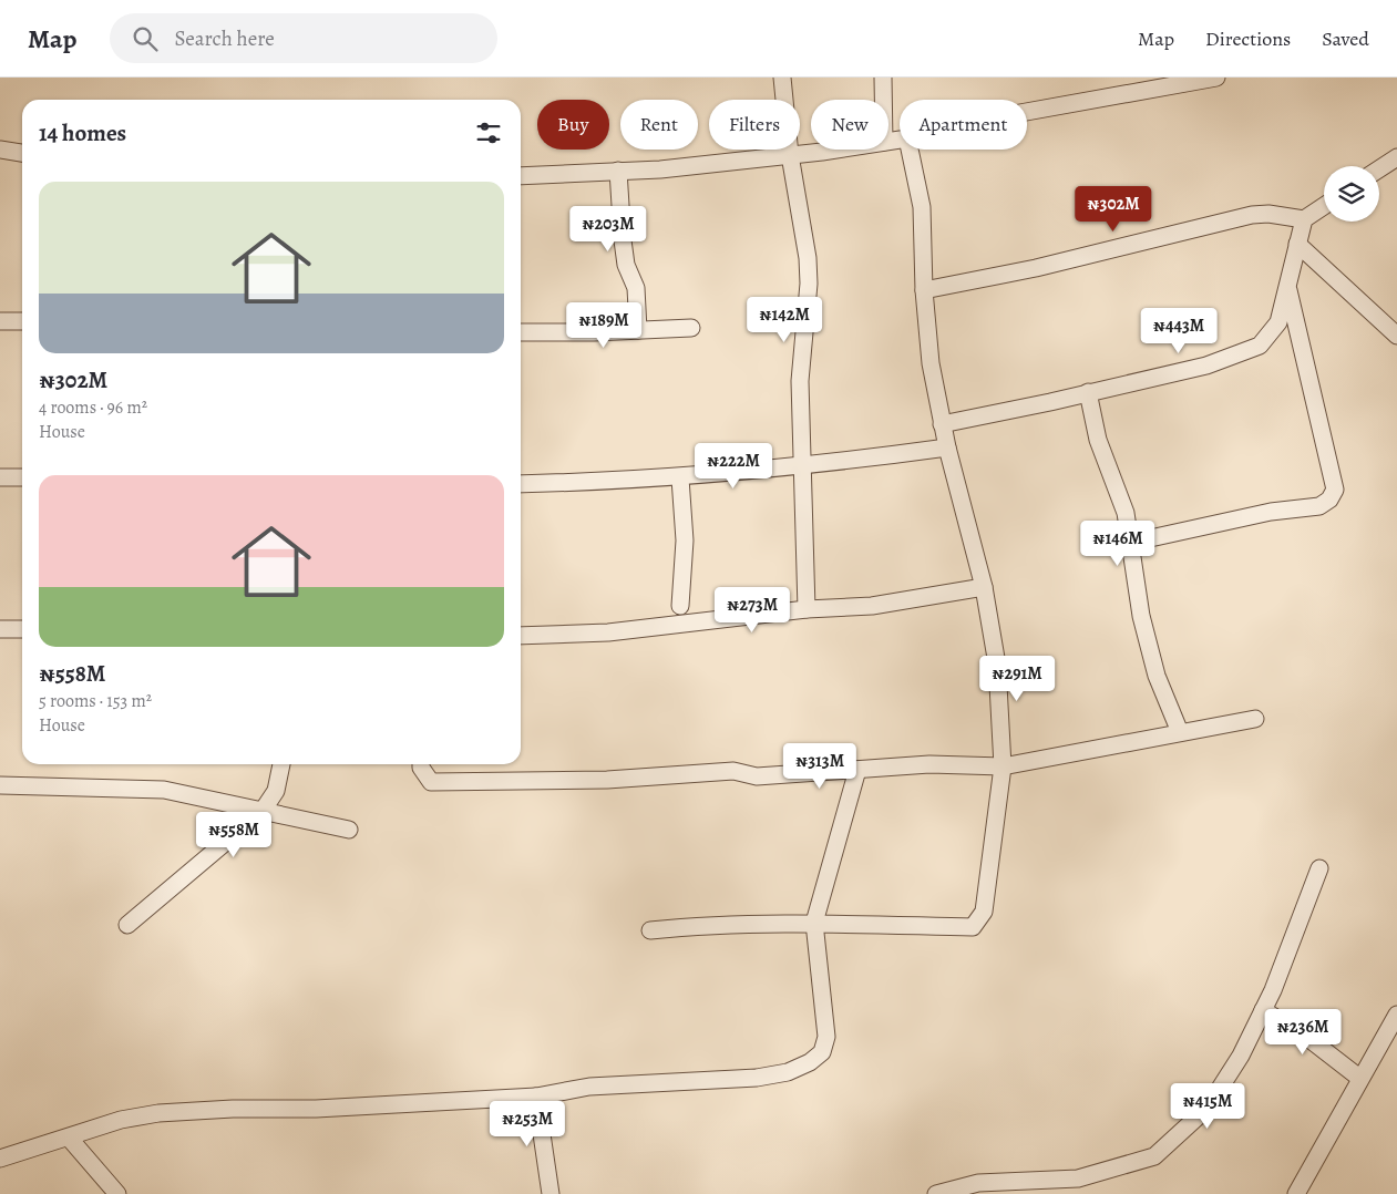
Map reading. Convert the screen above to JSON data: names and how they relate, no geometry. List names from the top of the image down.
{
  "page": {
    "header": "Map",
    "search": "Search here",
    "nav": ["Map", "Directions", "Saved"],
    "chip": [
      "Buy",
      "Rent",
      "Filters",
      "New",
      "Apartment"
    ],
    "heading": "14 homes",
    "list": [
      {
        "name": "₦302M",
        "note": "4 rooms · 96 m² · House"
      },
      {
        "name": "₦558M",
        "note": "5 rooms · 153 m² · House"
      }
    ],
    "price": [
      "₦302M",
      "₦203M",
      "₦142M",
      "₦189M",
      "₦443M",
      "₦222M",
      "₦146M",
      "₦273M",
      "₦291M",
      "₦313M",
      "₦558M",
      "₦236M",
      "₦415M",
      "₦253M"
    ]
  }
}
